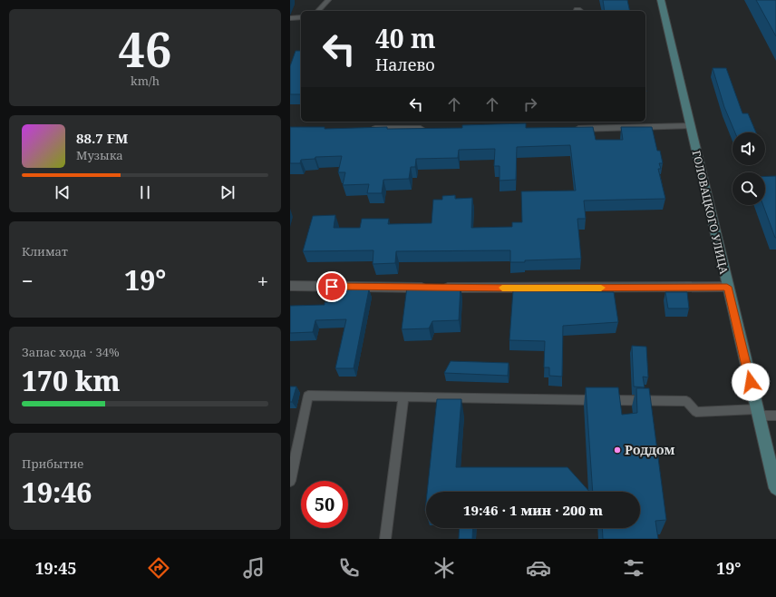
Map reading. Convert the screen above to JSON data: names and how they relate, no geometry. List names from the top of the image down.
{
  "streets": {
    "main road": ["ГОЛОВАЦКОГО УЛИЦА"]
  },
  "places": ["Роддом"],
  "page": {
    "tile": [
      ["46", "km/h"],
      "Климат",
      ["Запас хода · 34%", "170 km"],
      ["Прибытие", "19:46"]
    ],
    "turn": ["40 m", "Налево"],
    "song": ["88.7 FM", "Музыка"],
    "heat": ["−", "19°", "+"],
    "limit": "50",
    "trip": "19:46 · 1 мин · 200 m",
    "tabs": ["19:45", "19°"]
  }
}
